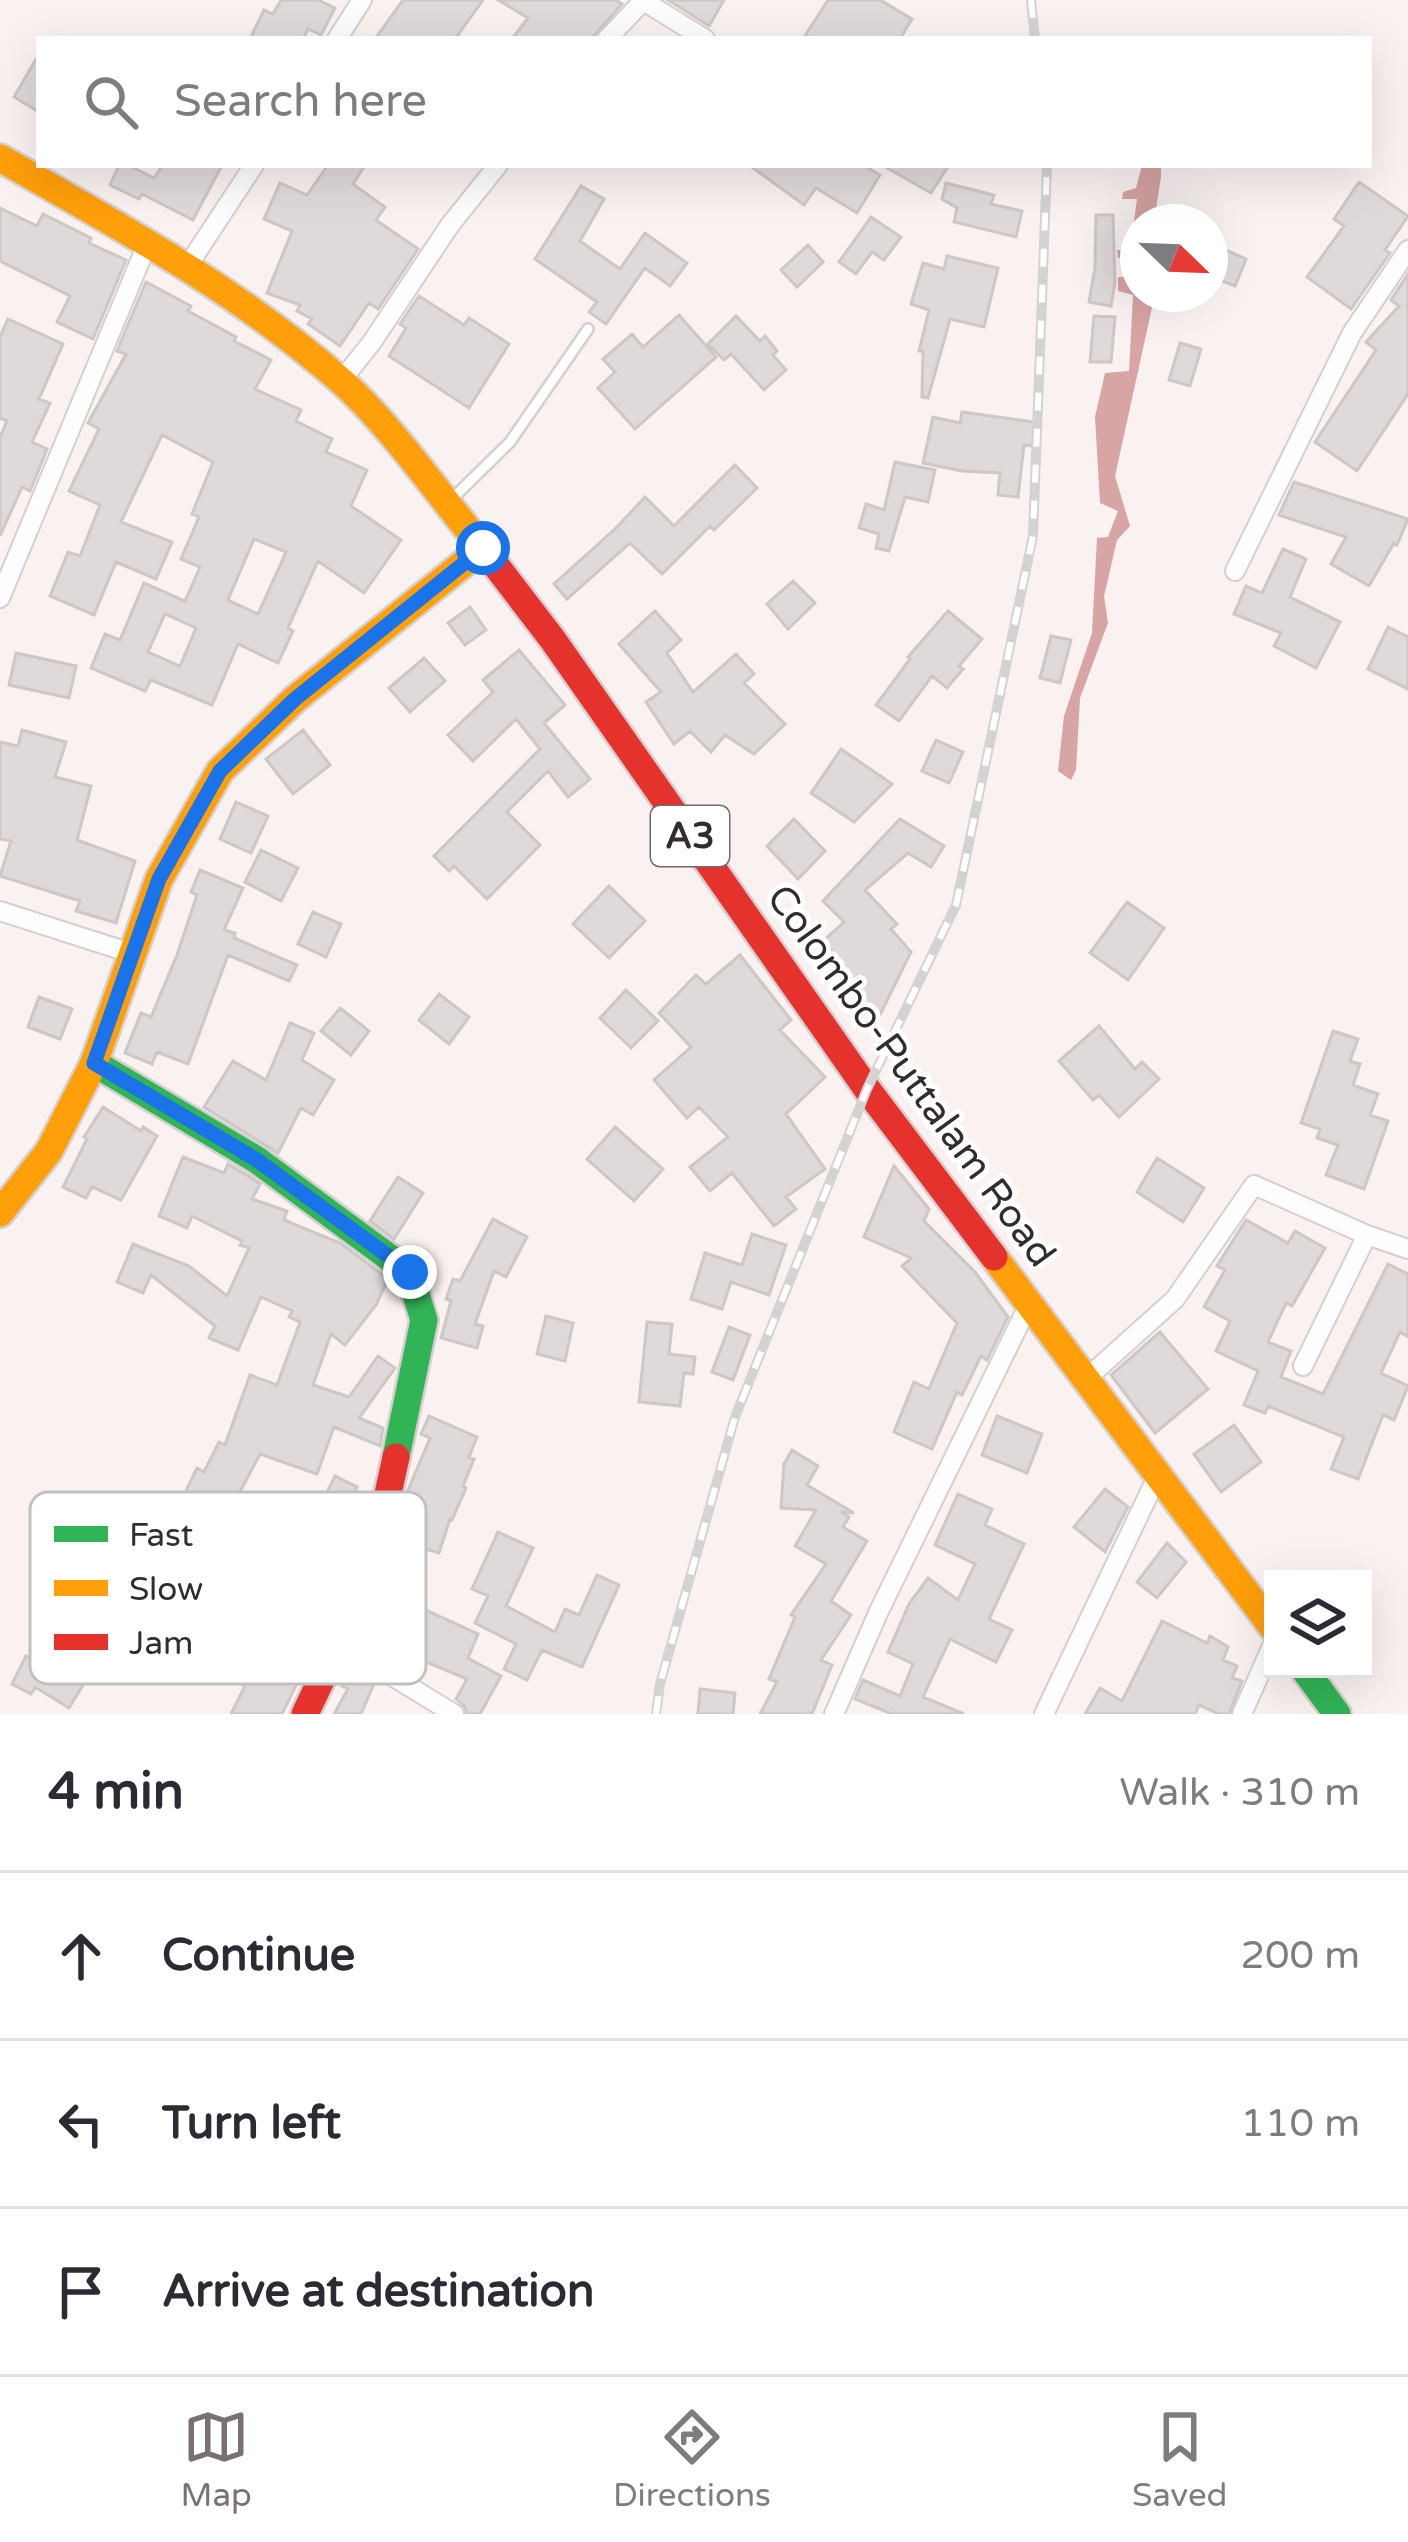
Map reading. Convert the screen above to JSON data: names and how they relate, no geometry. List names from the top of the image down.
{
  "streets": {
    "main road": ["A3", "Colombo-Puttalam Road"]
  },
  "legend": ["Fast", "Slow", "Jam"],
  "north": "bottom right",
  "page": {
    "search": "Search here",
    "heading": ["4 min", "Walk · 310 m"],
    "list": [
      ["Continue", "200 m"],
      ["Turn left", "110 m"],
      "Arrive at destination"
    ],
    "nav": ["Map", "Directions", "Saved"]
  }
}
